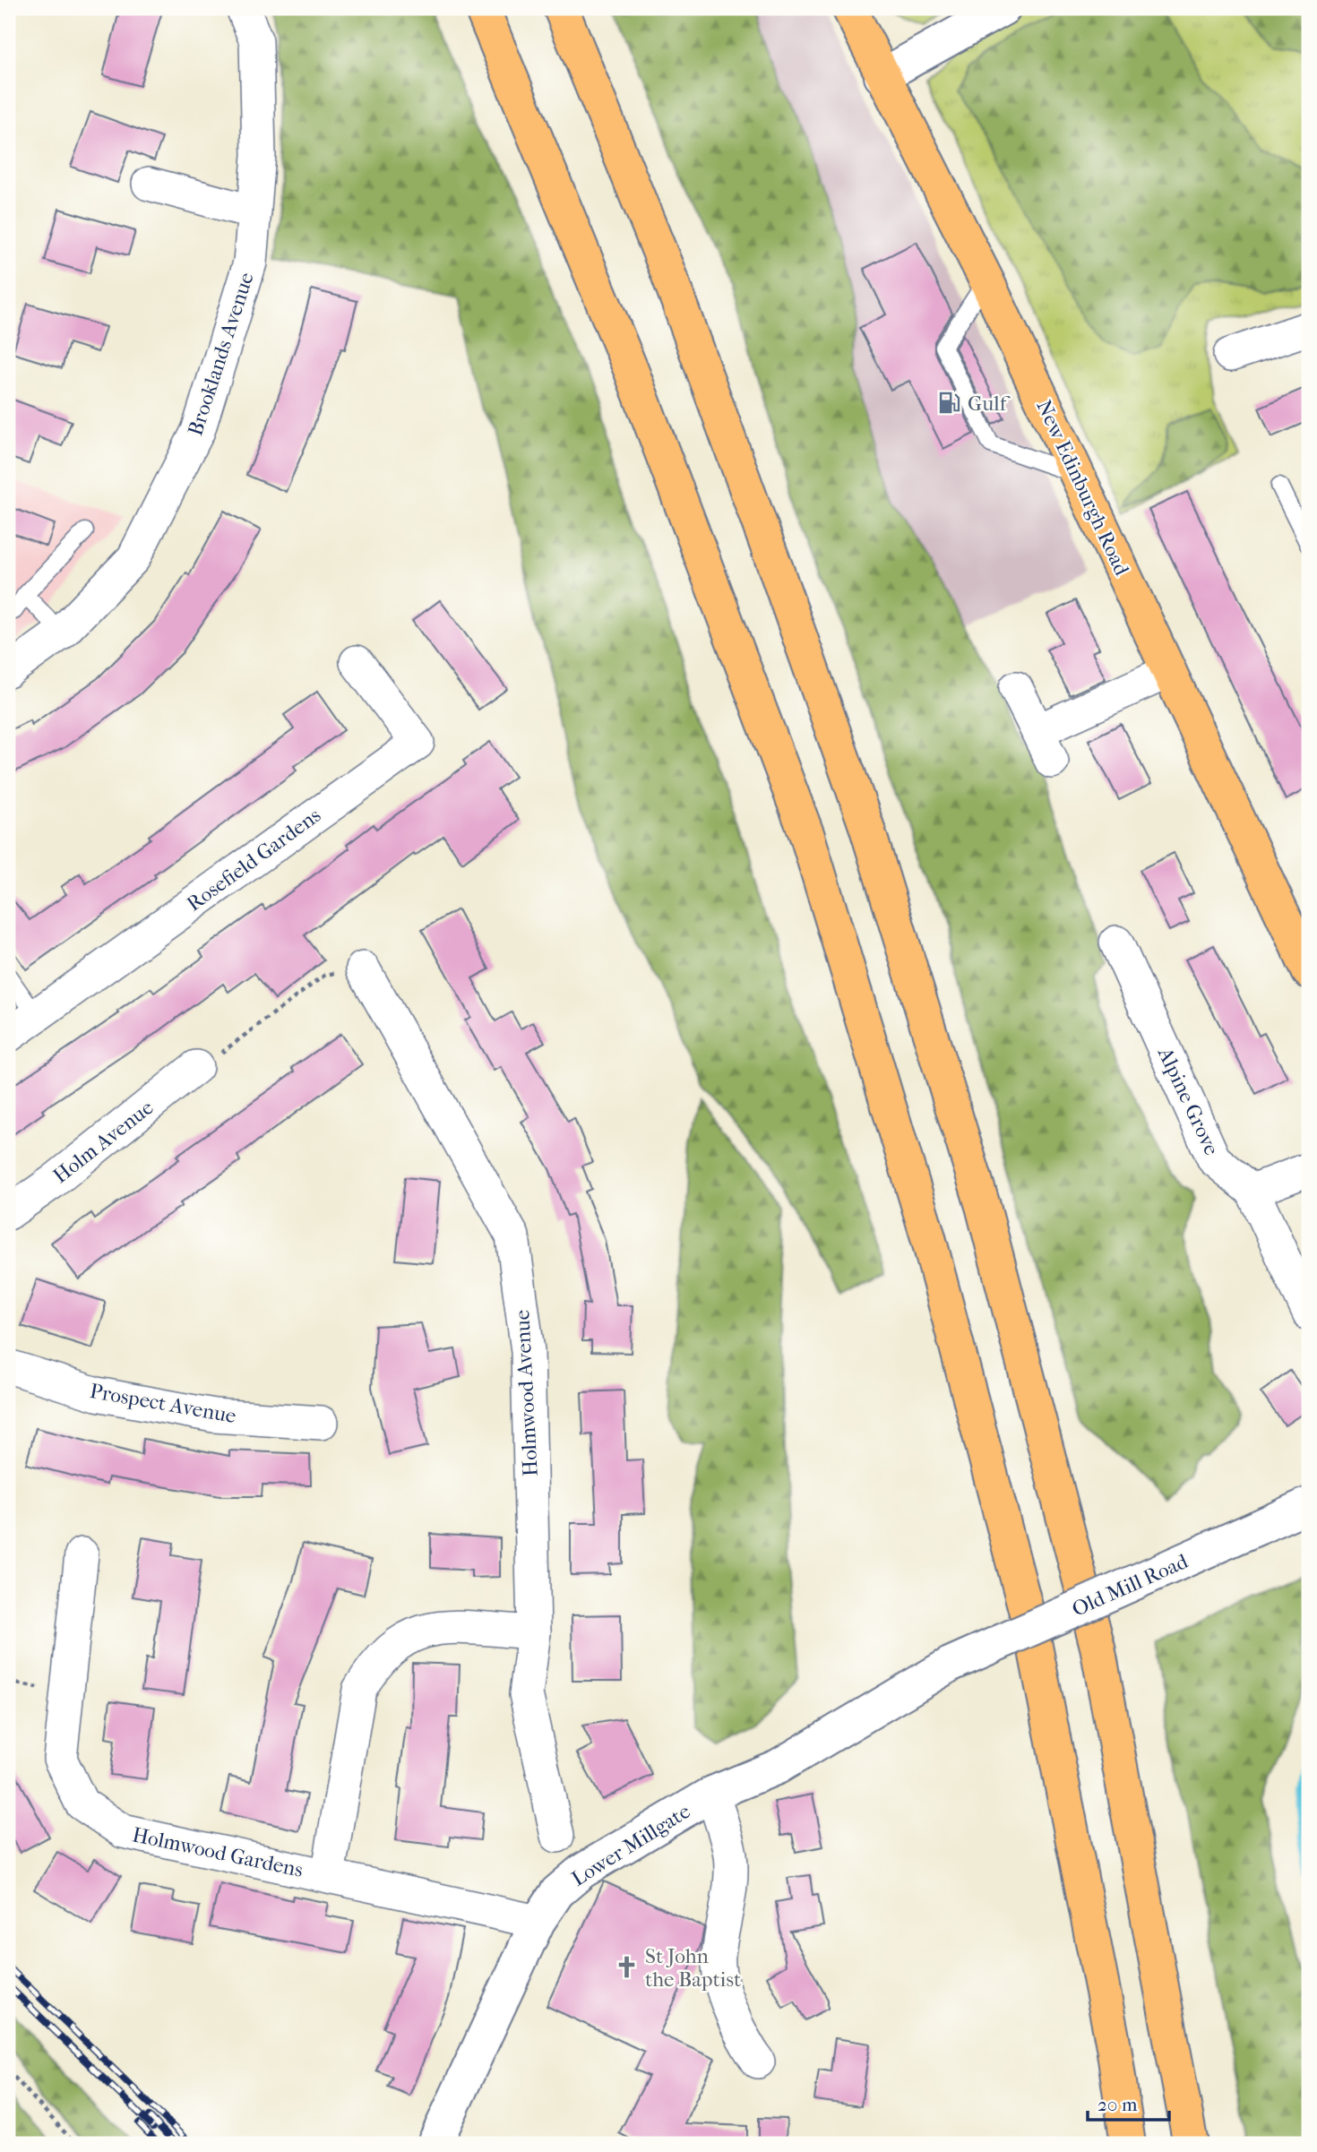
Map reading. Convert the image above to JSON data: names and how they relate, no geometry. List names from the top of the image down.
{
  "streets": {
    "main road": ["New Edinburgh Road"],
    "street": [
      "Brooklands Avenue",
      "Rosefield Gardens",
      "Alpine Grove",
      "Holm Avenue",
      "Holmwood Avenue",
      "Prospect Avenue",
      "Old Mill Road",
      "Lower Millgate",
      "Holmwood Gardens"
    ]
  },
  "crossings": [
    ["Old Mill Road", "Lower Millgate"],
    ["Lower Millgate", "Holmwood Gardens"]
  ],
  "places": {
    "fuel station": ["Gulf"],
    "church": ["St John the Baptist"]
  },
  "scale_bar": "20 m"
}
